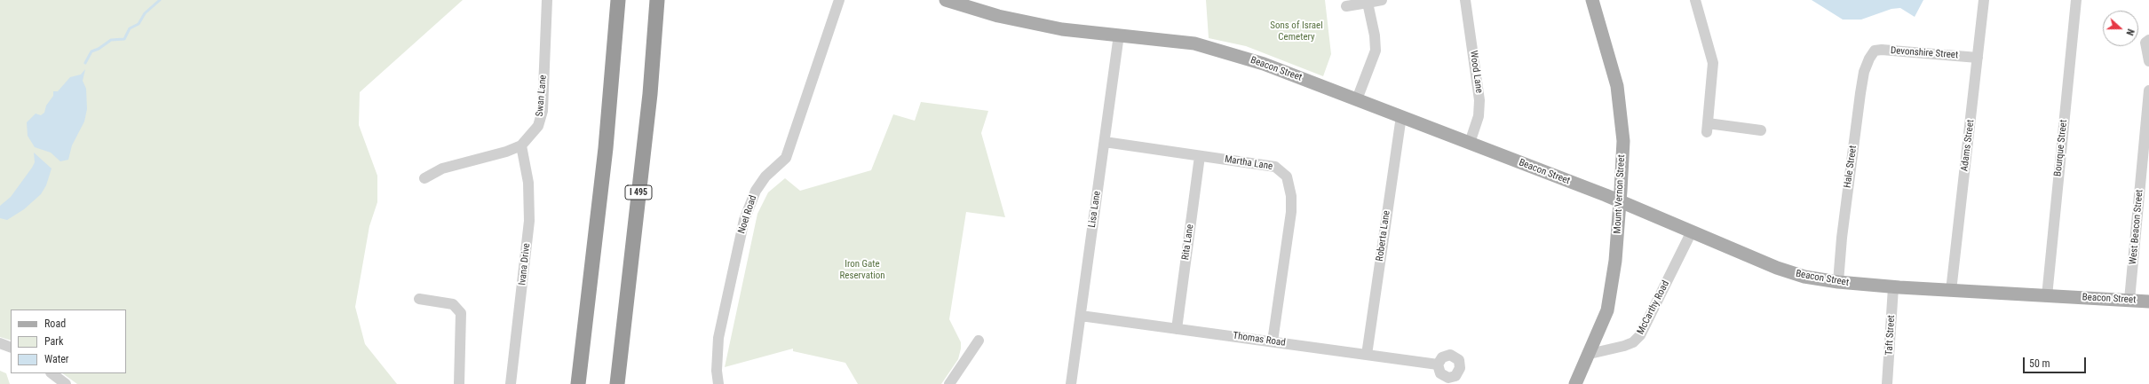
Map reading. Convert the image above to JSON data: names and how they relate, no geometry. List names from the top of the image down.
{
  "streets": {
    "highway": ["I 495"],
    "main road": ["Beacon Street", "Mount Vernon Street"],
    "street": [
      "Devonshire Street",
      "Wood Lane",
      "Swan Lane",
      "Adams Street",
      "Bourque Street",
      "Martha Lane",
      "Hale Street",
      "Lisa Lane",
      "Noel Road",
      "West Beacon Street",
      "Roberta Lane",
      "Rita Lane",
      "Ivana Drive",
      "McCarthy Road",
      "Taft Street",
      "Thomas Road"
    ]
  },
  "crossings": [
    ["Devonshire Street", "Adams Street"],
    ["Devonshire Street", "Hale Street"],
    ["Beacon Street", "Wood Lane"],
    ["Beacon Street", "Adams Street"],
    ["Beacon Street", "Bourque Street"],
    ["Beacon Street", "Hale Street"],
    ["Beacon Street", "Mount Vernon Street"],
    ["Beacon Street", "Lisa Lane"],
    ["Beacon Street", "West Beacon Street"],
    ["Beacon Street", "Roberta Lane"],
    ["Beacon Street", "McCarthy Road"],
    ["Beacon Street", "Taft Street"],
    ["Swan Lane", "Ivana Drive"],
    ["Martha Lane", "Lisa Lane"],
    ["Martha Lane", "Rita Lane"],
    ["Martha Lane", "Thomas Road"],
    ["Mount Vernon Street", "McCarthy Road"],
    ["Lisa Lane", "Thomas Road"],
    ["Roberta Lane", "Thomas Road"],
    ["Rita Lane", "Thomas Road"]
  ],
  "parks": ["Sons of Israel Cemetery", "Iron Gate Reservation"],
  "legend": ["Road", "Park", "Water"],
  "scale_bar": "50 m",
  "north": "right"
}
